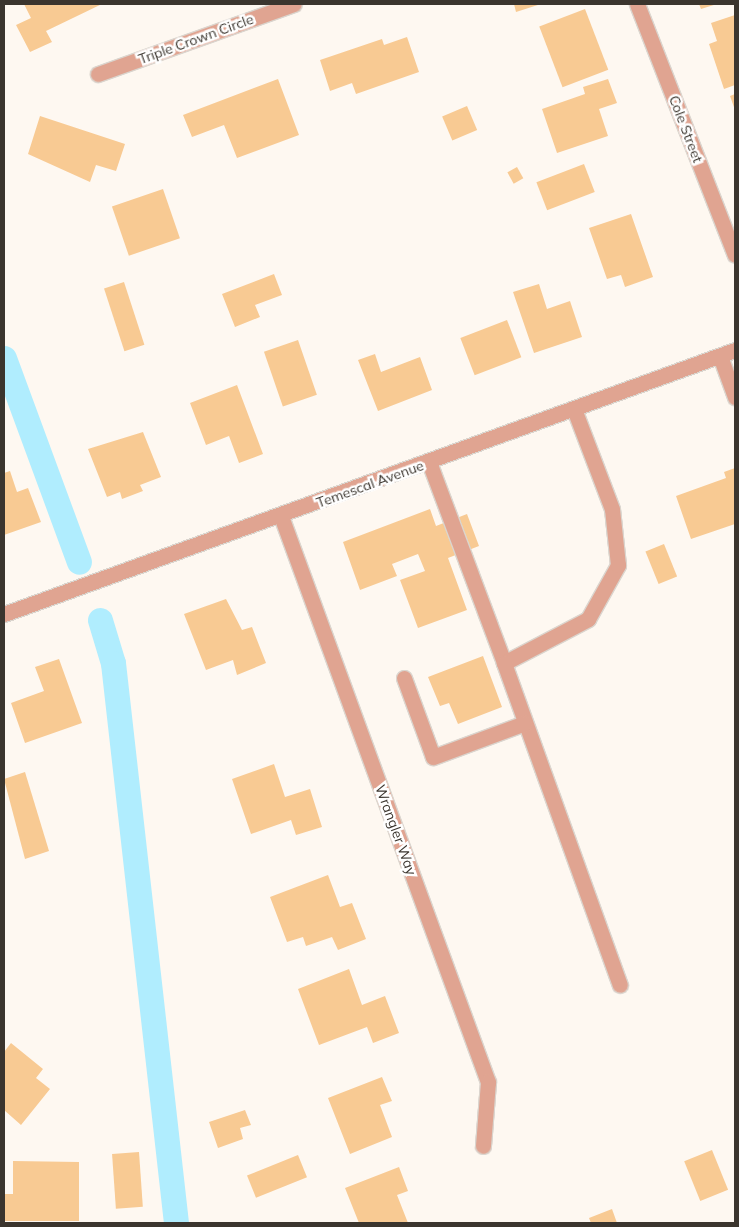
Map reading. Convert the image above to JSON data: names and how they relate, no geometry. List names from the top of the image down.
{
  "streets": {
    "street": [
      "Triple Crown Circle",
      "Cole Street",
      "Temescal Avenue",
      "Wrangler Way"
    ]
  },
  "crossings": [
    ["Temescal Avenue", "Wrangler Way"]
  ]
}
